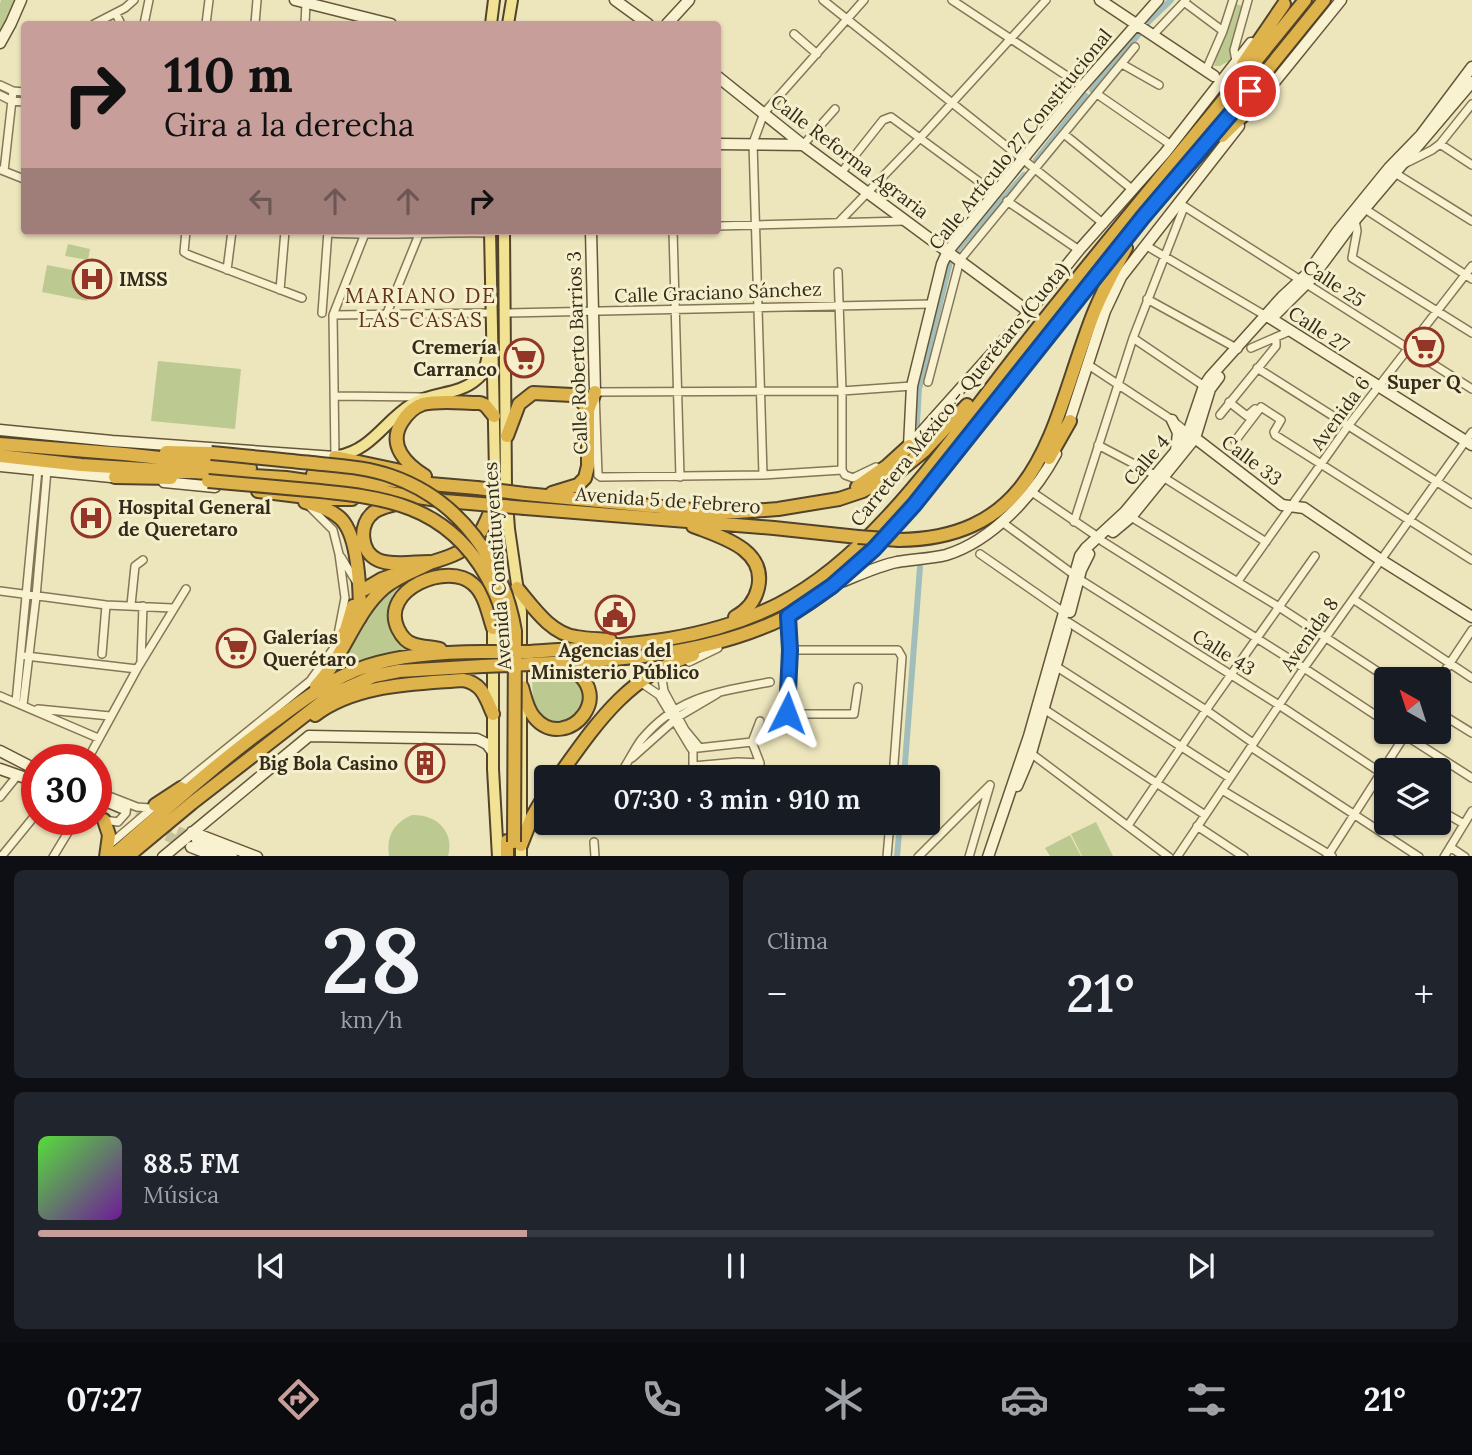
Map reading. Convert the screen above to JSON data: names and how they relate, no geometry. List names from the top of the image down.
{
  "streets": {
    "highway": ["Carretera México - Querétaro (Cuota)", "Avenida 5 de Febrero"],
    "main road": [
      "Calle Artículo 27 Constitucional",
      "Calle Reforma Agraria",
      "Calle 27",
      "Calle Roberto Barrios 3",
      "Calle 4",
      "Calle 33",
      "Avenida Constituyentes"
    ],
    "street": [
      "Calle 25",
      "Calle Graciano Sánchez",
      "Avenida 6",
      "Avenida 8",
      "Calle 43"
    ]
  },
  "crossings": [
    ["Calle Artículo 27 Constitucional", "Calle Reforma Agraria"],
    ["Calle Artículo 27 Constitucional", "Calle Graciano Sánchez"],
    ["Calle 25", "Avenida 6"],
    ["Calle 25", "Calle 4"],
    ["Calle Graciano Sánchez", "Calle Roberto Barrios 3"],
    ["Calle Graciano Sánchez", "Avenida Constituyentes"],
    ["Calle 27", "Avenida 6"],
    ["Calle 27", "Calle 4"],
    ["Calle 27", "Avenida 8"],
    ["Carretera México - Querétaro (Cuota)", "Avenida 5 de Febrero"],
    ["Avenida 6", "Calle 33"],
    ["Calle 4", "Calle 33"],
    ["Calle 4", "Calle 43"],
    ["Calle 33", "Avenida 8"],
    ["Avenida 5 de Febrero", "Avenida Constituyentes"],
    ["Avenida 5 de Febrero", "Calle 43"],
    ["Avenida 8", "Calle 43"]
  ],
  "districts": ["MARIANO DE LAS CASAS"],
  "places": {
    "hospital": ["IMSS", "Hospital General de Queretaro"],
    "supermarket": ["Super Q", "Cremería Carranco", "Galerías Querétaro"],
    "public building": ["Agencias del Ministerio Público"],
    "building": ["Big Bola Casino"]
  },
  "north": "top left",
  "page": {
    "turn": ["110 m", "Gira a la derecha"],
    "limit": "30",
    "trip": "07:30 · 3 min · 910 m",
    "tile": [
      ["28", "km/h"],
      "Clima"
    ],
    "heat": ["−", "21°", "+"],
    "song": ["88.5 FM", "Música"],
    "tabs": ["07:27", "21°"]
  }
}
